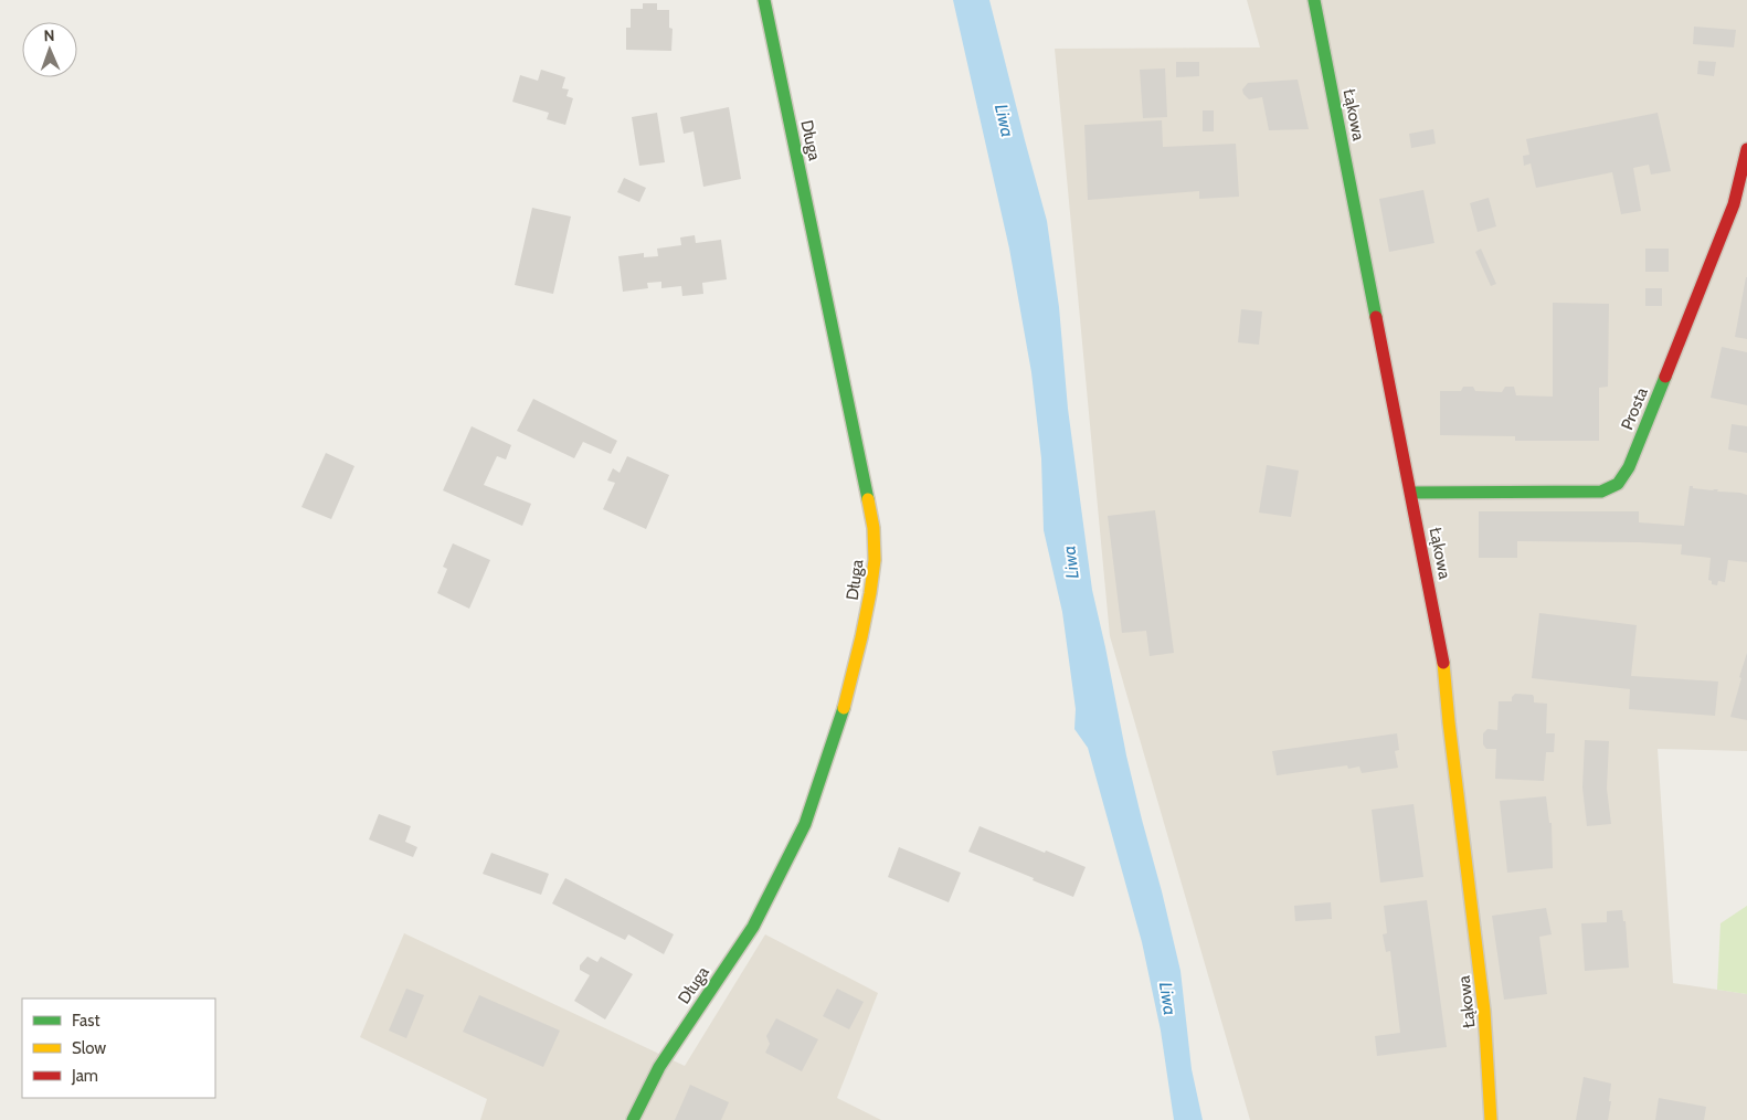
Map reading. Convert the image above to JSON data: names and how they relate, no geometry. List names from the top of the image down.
{
  "streets": {
    "street": ["Łąkowa", "Długa", "Prosta"]
  },
  "crossings": [
    ["Łąkowa", "Prosta"]
  ],
  "water": ["Liwa"],
  "legend": ["Fast", "Slow", "Jam"],
  "north": "top"
}
